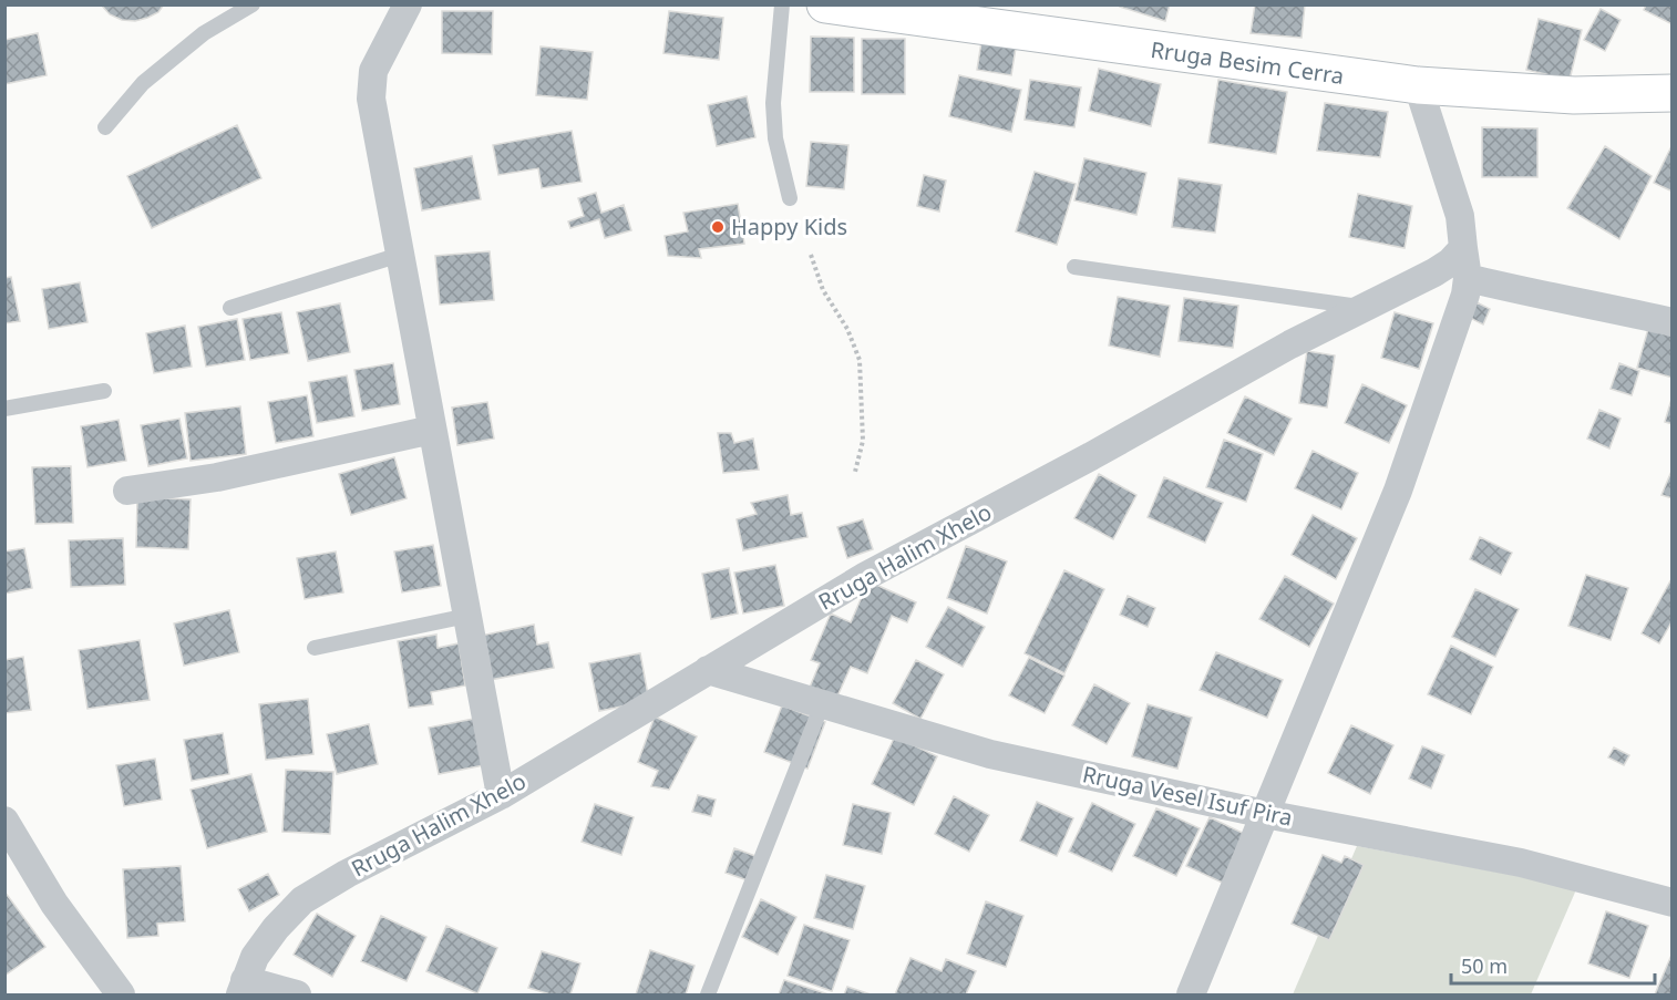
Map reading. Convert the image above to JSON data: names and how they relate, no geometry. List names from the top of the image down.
{
  "streets": {
    "street": ["Rruga Besim Cerra", "Rruga Halim Xhelo", "Rruga Vesel Isuf Pira"]
  },
  "crossings": [
    ["Rruga Halim Xhelo", "Rruga Vesel Isuf Pira"]
  ],
  "places": ["Happy Kids"],
  "scale_bar": "50 m"
}
